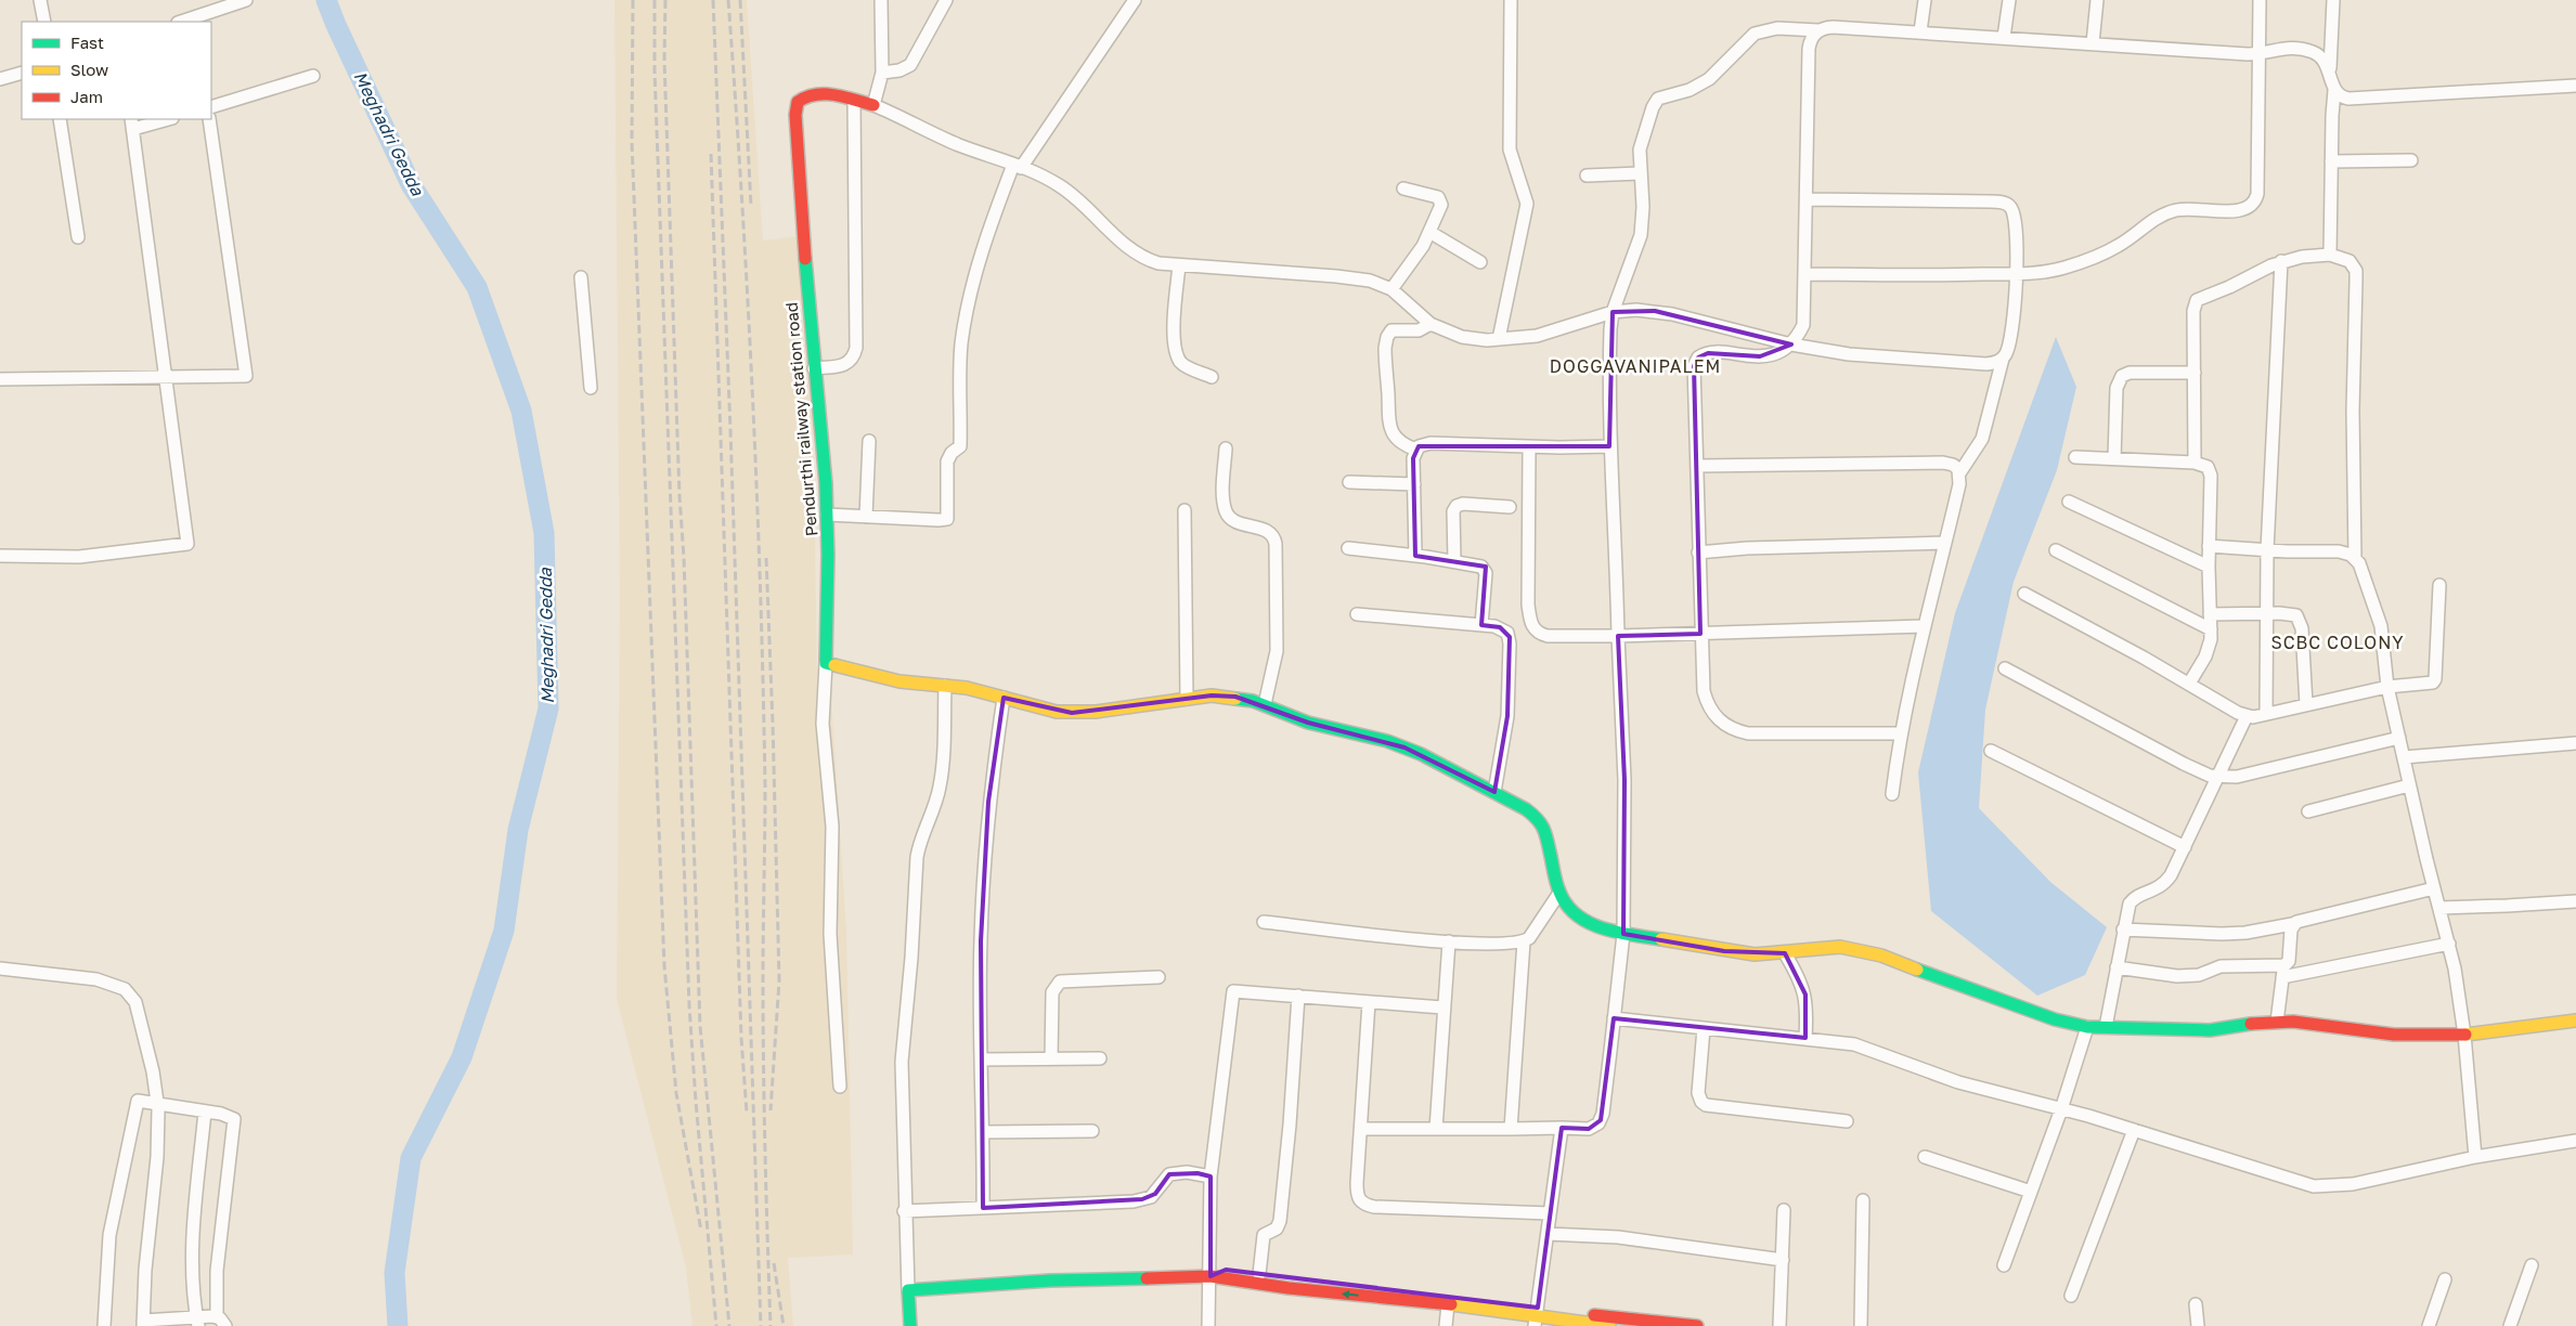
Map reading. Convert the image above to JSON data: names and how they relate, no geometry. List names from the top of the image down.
{
  "streets": {
    "street": ["Pendurthi railway station road"]
  },
  "districts": ["DOGGAVANIPALEM", "SCBC COLONY"],
  "water": ["Meghadri Gedda"],
  "legend": ["Fast", "Slow", "Jam"]
}
